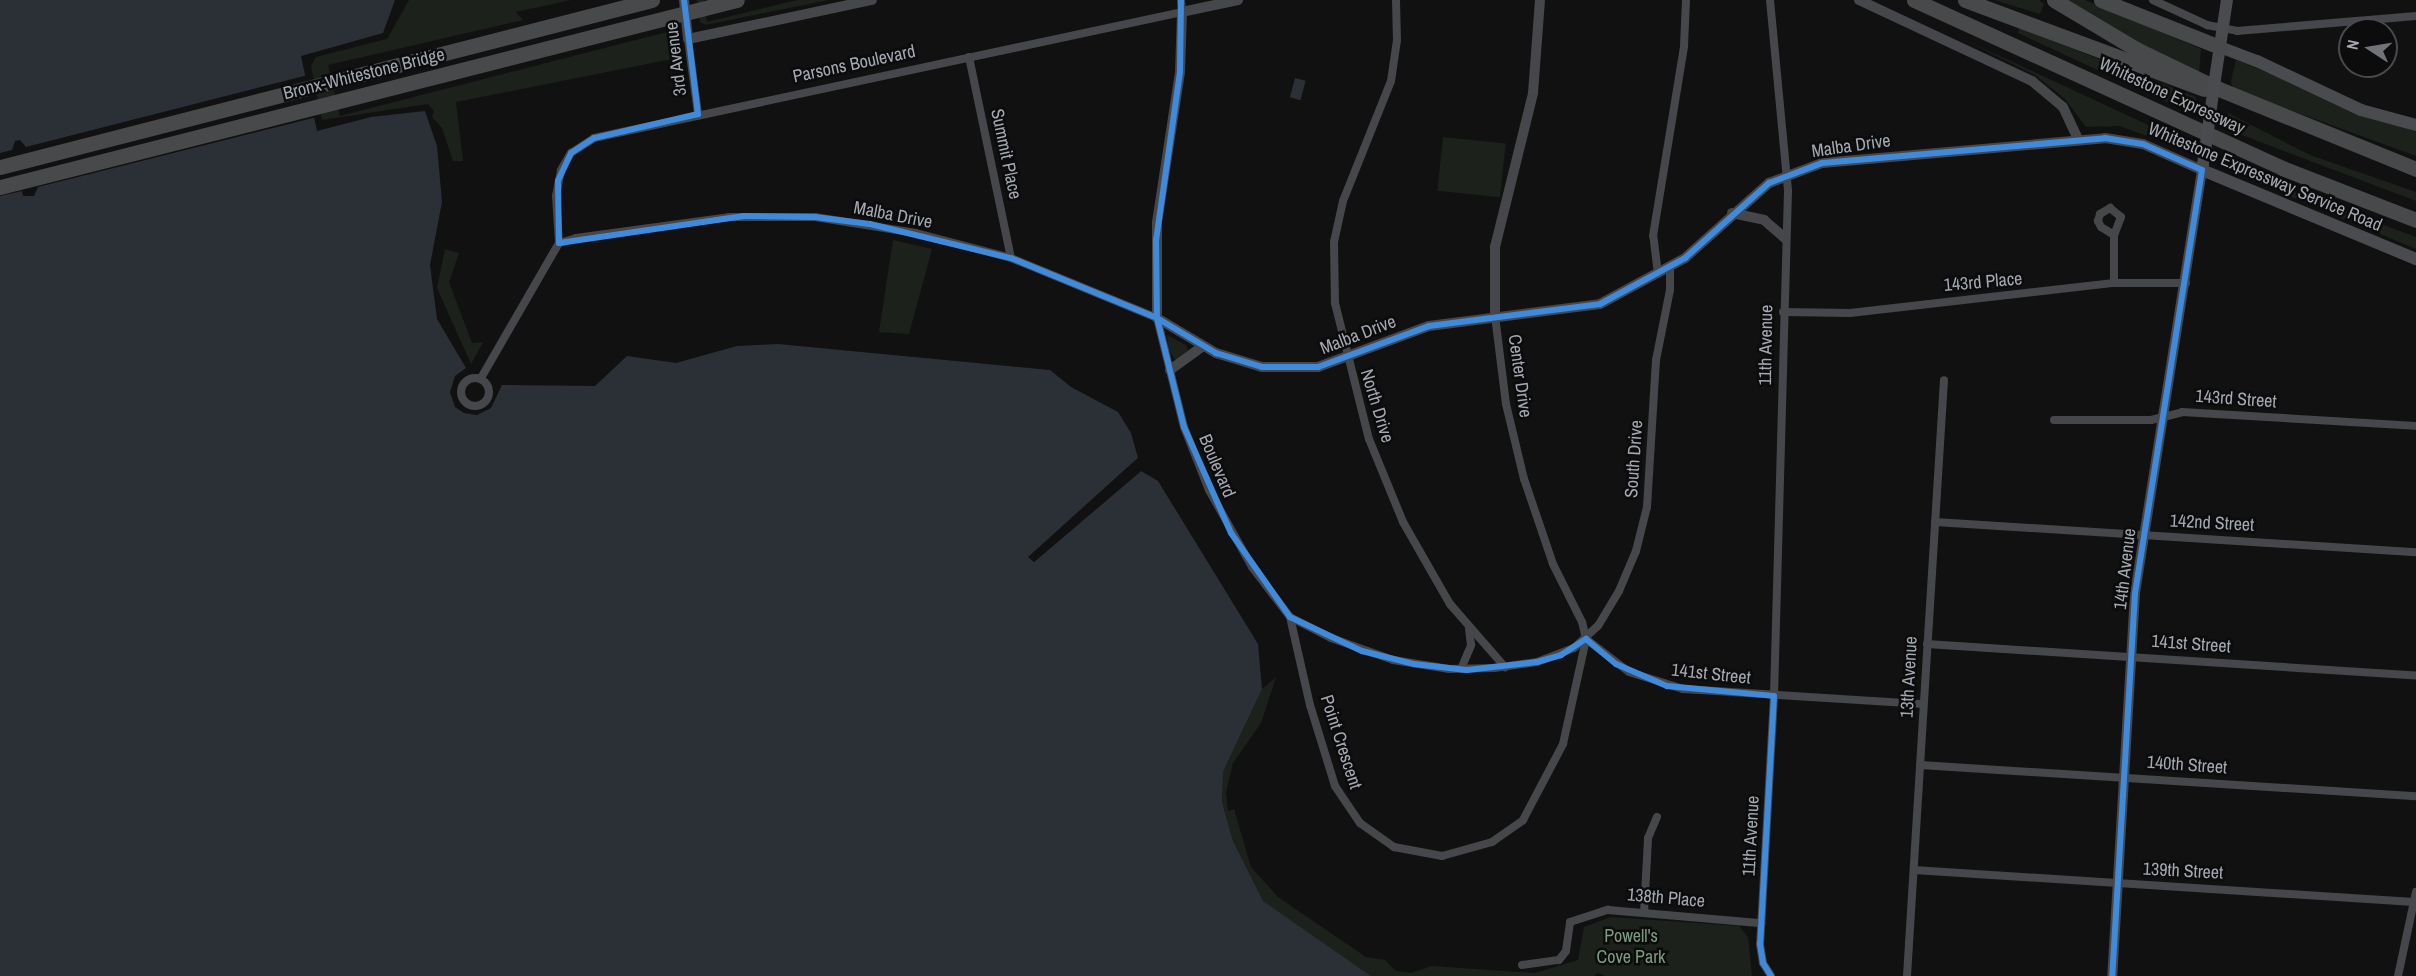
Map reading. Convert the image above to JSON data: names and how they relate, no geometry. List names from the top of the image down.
{
  "streets": {
    "highway": ["Bronx-Whitestone Bridge", "Whitestone Expressway"],
    "main road": ["Whitestone Expressway Service Road", "14th Avenue"],
    "street": [
      "3rd Avenue",
      "Parsons Boulevard",
      "Malba Drive",
      "Summit Place",
      "143rd Place",
      "11th Avenue",
      "Center Drive",
      "143rd Street",
      "North Drive",
      "South Drive",
      "Boulevard",
      "142nd Street",
      "141st Street",
      "13th Avenue",
      "Point Crescent",
      "140th Street",
      "139th Street",
      "138th Place"
    ]
  },
  "crossings": [
    ["3rd Avenue", "Parsons Boulevard"],
    ["Parsons Boulevard", "Malba Drive"],
    ["Parsons Boulevard", "Summit Place"],
    ["Parsons Boulevard", "Boulevard"],
    ["Malba Drive", "Summit Place"],
    ["Malba Drive", "Whitestone Expressway Service Road"],
    ["Malba Drive", "11th Avenue"],
    ["Malba Drive", "Center Drive"],
    ["Malba Drive", "North Drive"],
    ["Malba Drive", "South Drive"],
    ["Malba Drive", "Boulevard"],
    ["Whitestone Expressway Service Road", "14th Avenue"],
    ["143rd Place", "11th Avenue"],
    ["143rd Place", "14th Avenue"],
    ["11th Avenue", "141st Street"],
    ["11th Avenue", "138th Place"],
    ["Center Drive", "South Drive"],
    ["Center Drive", "Boulevard"],
    ["Center Drive", "141st Street"],
    ["Center Drive", "Point Crescent"],
    ["143rd Street", "14th Avenue"],
    ["North Drive", "Boulevard"],
    ["South Drive", "Boulevard"],
    ["South Drive", "141st Street"],
    ["South Drive", "Point Crescent"],
    ["Boulevard", "141st Street"],
    ["Boulevard", "Point Crescent"],
    ["142nd Street", "14th Avenue"],
    ["142nd Street", "13th Avenue"],
    ["14th Avenue", "141st Street"],
    ["14th Avenue", "140th Street"],
    ["14th Avenue", "139th Street"],
    ["141st Street", "13th Avenue"],
    ["141st Street", "Point Crescent"],
    ["13th Avenue", "140th Street"],
    ["13th Avenue", "139th Street"]
  ],
  "parks": ["Powell's Cove Park"],
  "north": "left"
}
